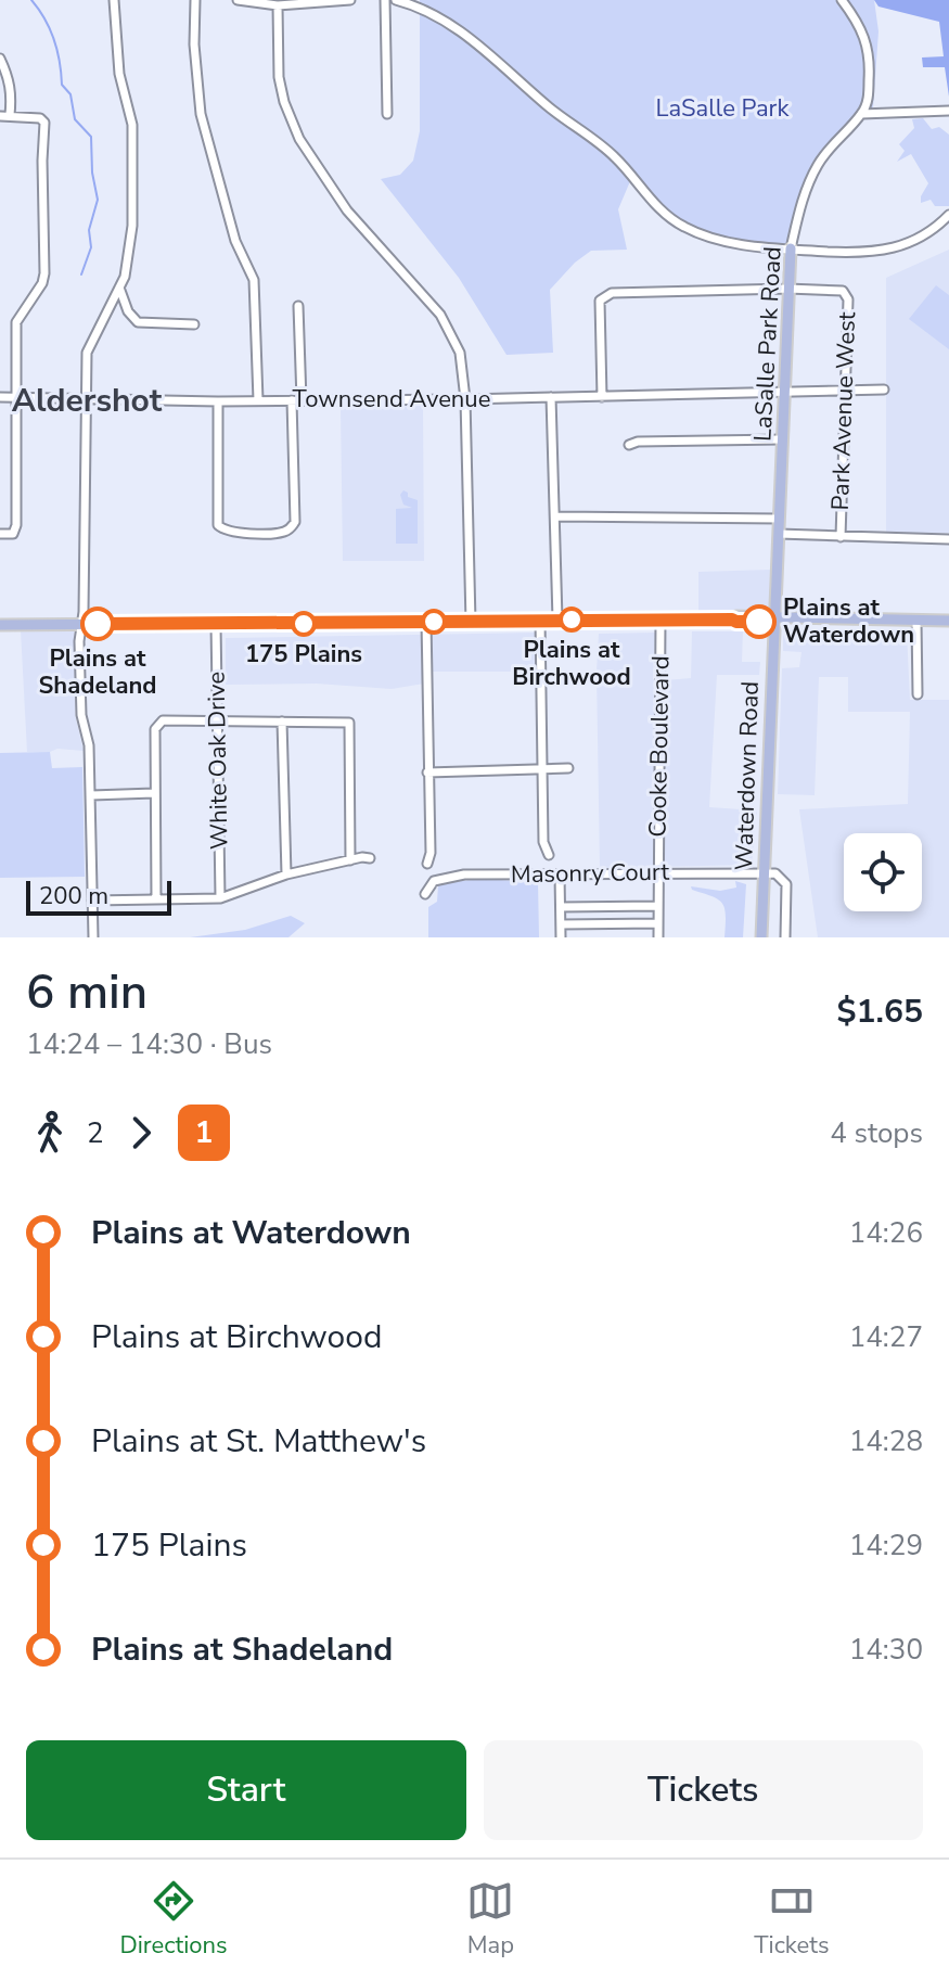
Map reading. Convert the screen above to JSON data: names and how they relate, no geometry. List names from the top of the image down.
{
  "streets": {
    "main road": ["LaSalle Park Road", "Waterdown Road"],
    "street": [
      "Townsend Avenue",
      "Park Avenue West",
      "Cooke Boulevard",
      "White Oak Drive",
      "Masonry Court"
    ]
  },
  "crossings": [
    ["LaSalle Park Road", "Townsend Avenue"],
    ["LaSalle Park Road", "Park Avenue West"],
    ["LaSalle Park Road", "Waterdown Road"],
    ["Townsend Avenue", "Park Avenue West"],
    ["Cooke Boulevard", "Masonry Court"],
    ["Waterdown Road", "Masonry Court"]
  ],
  "districts": ["Aldershot"],
  "parks": ["LaSalle Park"],
  "places": [
    "Plains at Birchwood",
    "Plains at Waterdown",
    "Plains at Shadeland",
    "175 Plains"
  ],
  "lines": ["bus line 1"],
  "scale_bar": "200 m",
  "page": {
    "scale": "200 m",
    "heading": ["6 min", "14:24 – 14:30 · Bus", "$1.65"],
    "legs": ["2", "1", "4 stops"],
    "list": [
      {
        "name": "Plains at Waterdown",
        "value": "14:26"
      },
      {
        "name": "Plains at Birchwood",
        "value": "14:27"
      },
      {
        "name": "Plains at St. Matthew's",
        "value": "14:28"
      },
      {
        "name": "175 Plains",
        "value": "14:29"
      },
      {
        "name": "Plains at Shadeland",
        "value": "14:30"
      }
    ],
    "buttons": ["Start", "Tickets"],
    "tabs": ["Directions", "Map", "Tickets"]
  }
}
